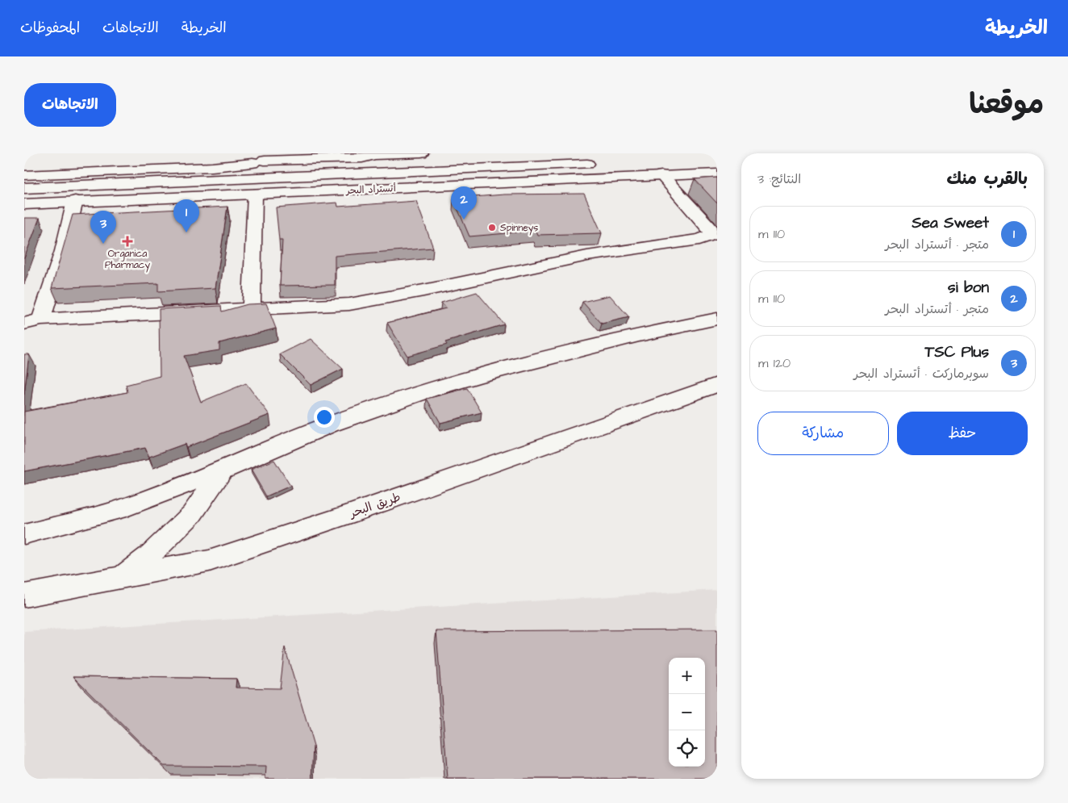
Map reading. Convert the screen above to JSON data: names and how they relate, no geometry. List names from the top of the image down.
{
  "streets": {
    "main road": ["أتستراد البحر", "طريق البحر"]
  },
  "places": {
    "other": ["Spinneys"],
    "health": ["Organica Pharmacy"]
  },
  "page": {
    "header": "الخريطة",
    "nav": ["الخريطة", "الاتجاهات", "المحفوظات"],
    "title": "موقعنا",
    "buttons": [
      "الاتجاهات",
      ["حفظ", "مشاركة"]
    ],
    "heading": ["بالقرب منك", "النتائج: 3"],
    "pins": ["2", "1", "3"],
    "list": [
      {
        "mark": "1",
        "name": "Sea Sweet",
        "note": "متجر · أتستراد البحر",
        "value": "110 m"
      },
      {
        "mark": "2",
        "name": "si bon",
        "note": "متجر · أتستراد البحر",
        "value": "110 m"
      },
      {
        "mark": "3",
        "name": "TSC Plus",
        "note": "سوبرماركت · أتستراد البحر",
        "value": "120 m"
      }
    ],
    "map_buttons": ["+", "−"]
  }
}
